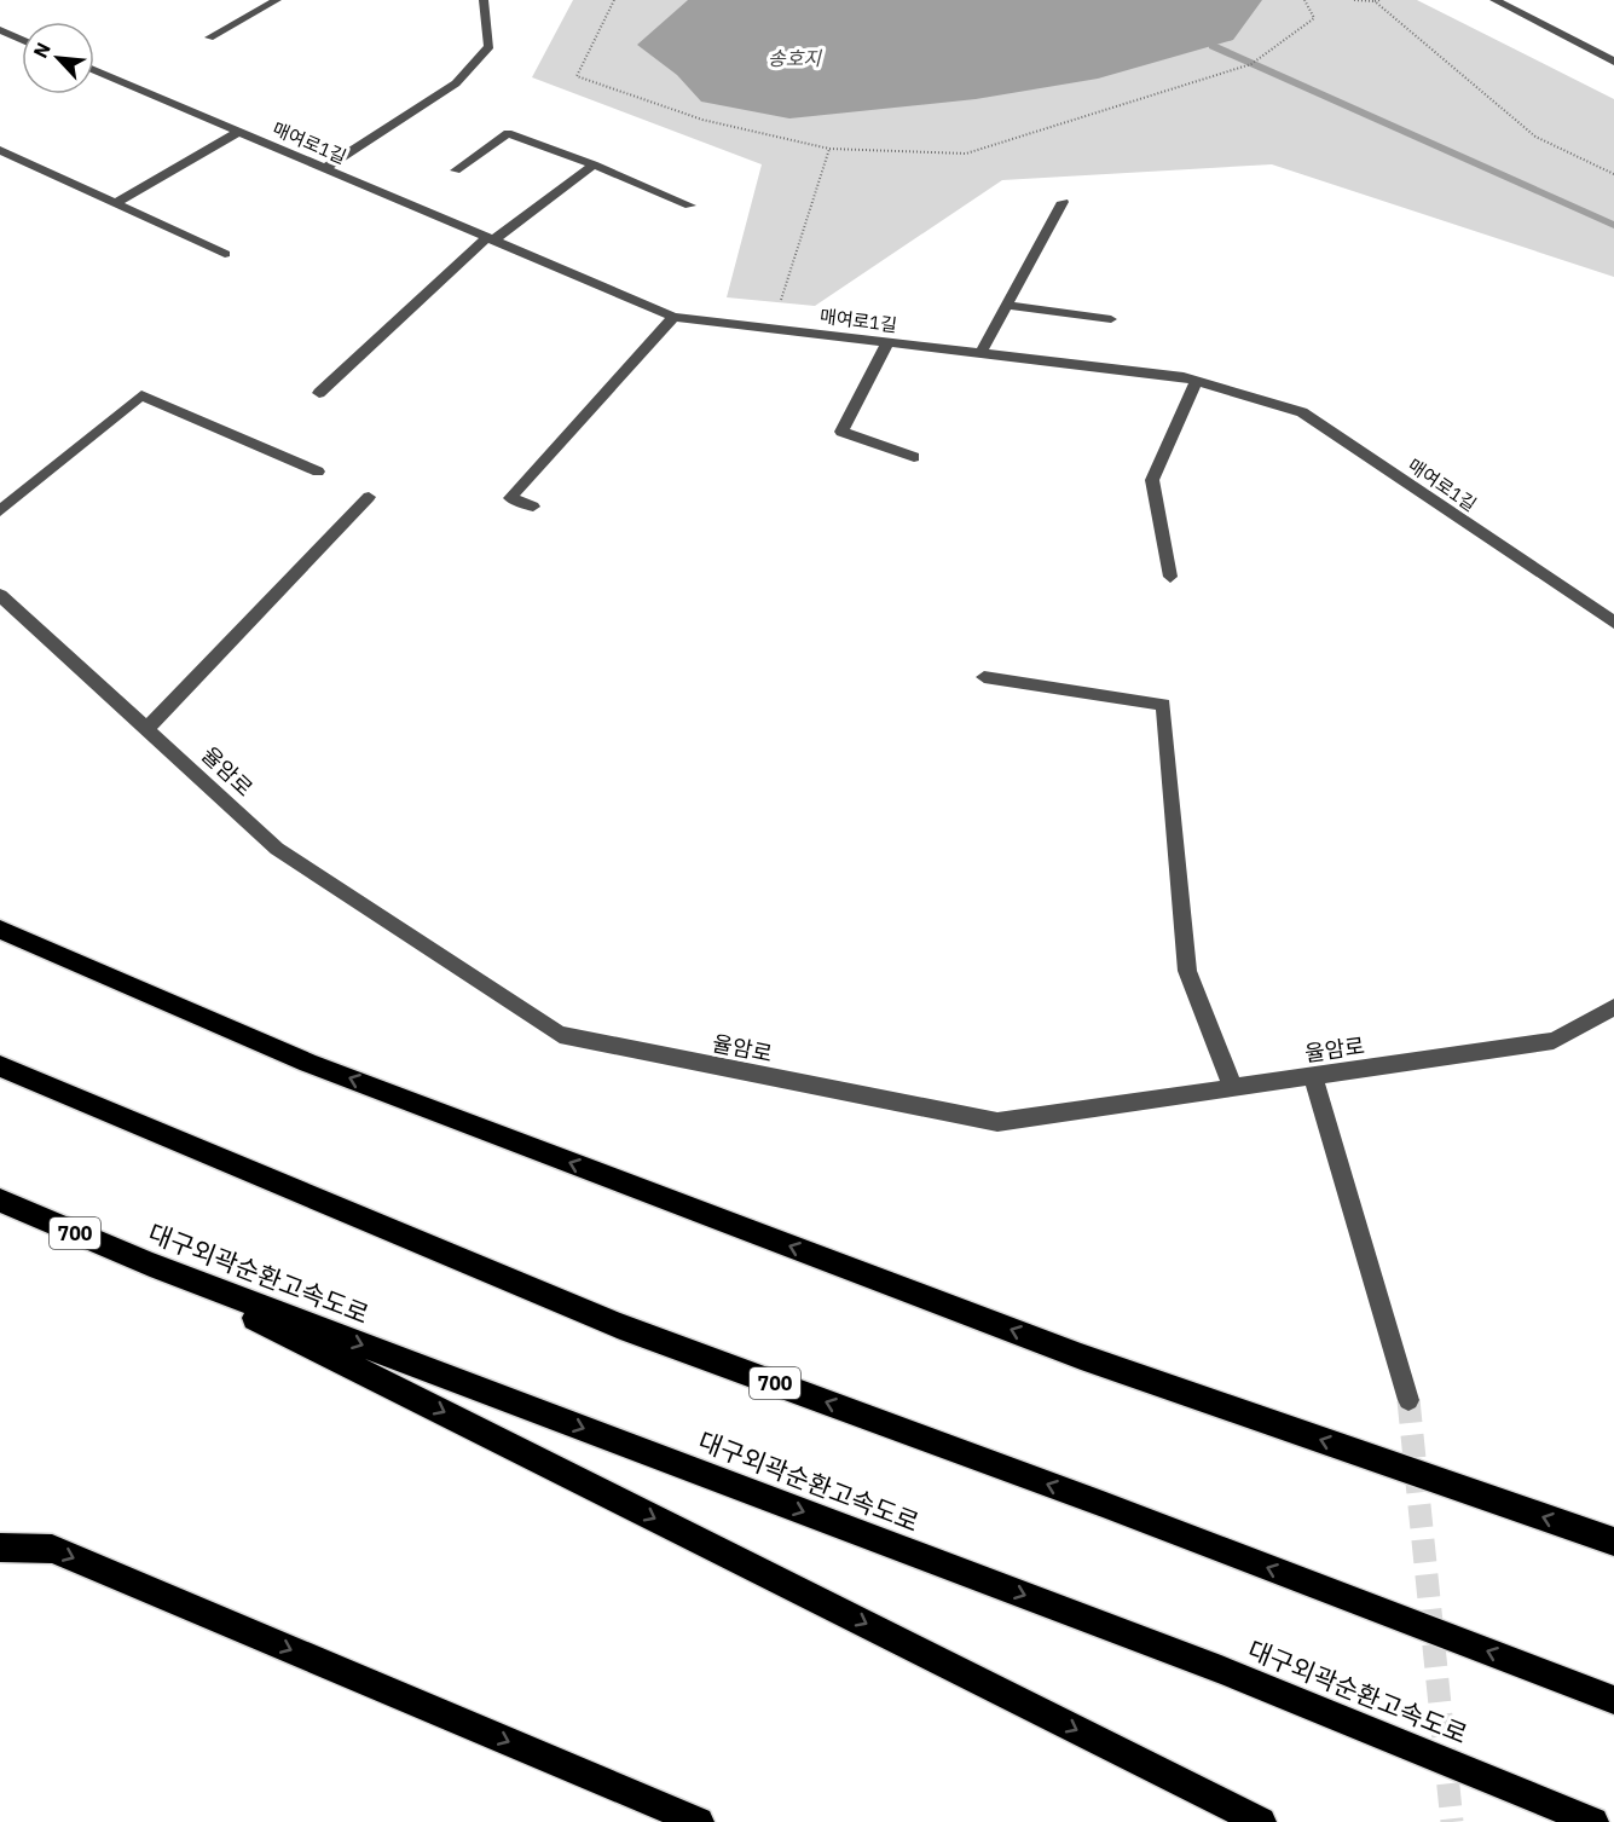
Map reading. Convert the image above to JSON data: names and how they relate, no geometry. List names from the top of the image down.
{
  "streets": {
    "highway": ["700", "대구외곽순환고속도로"],
    "street": ["매여로1길", "율암로"]
  },
  "water": ["송호지"],
  "north": "top left"
}
